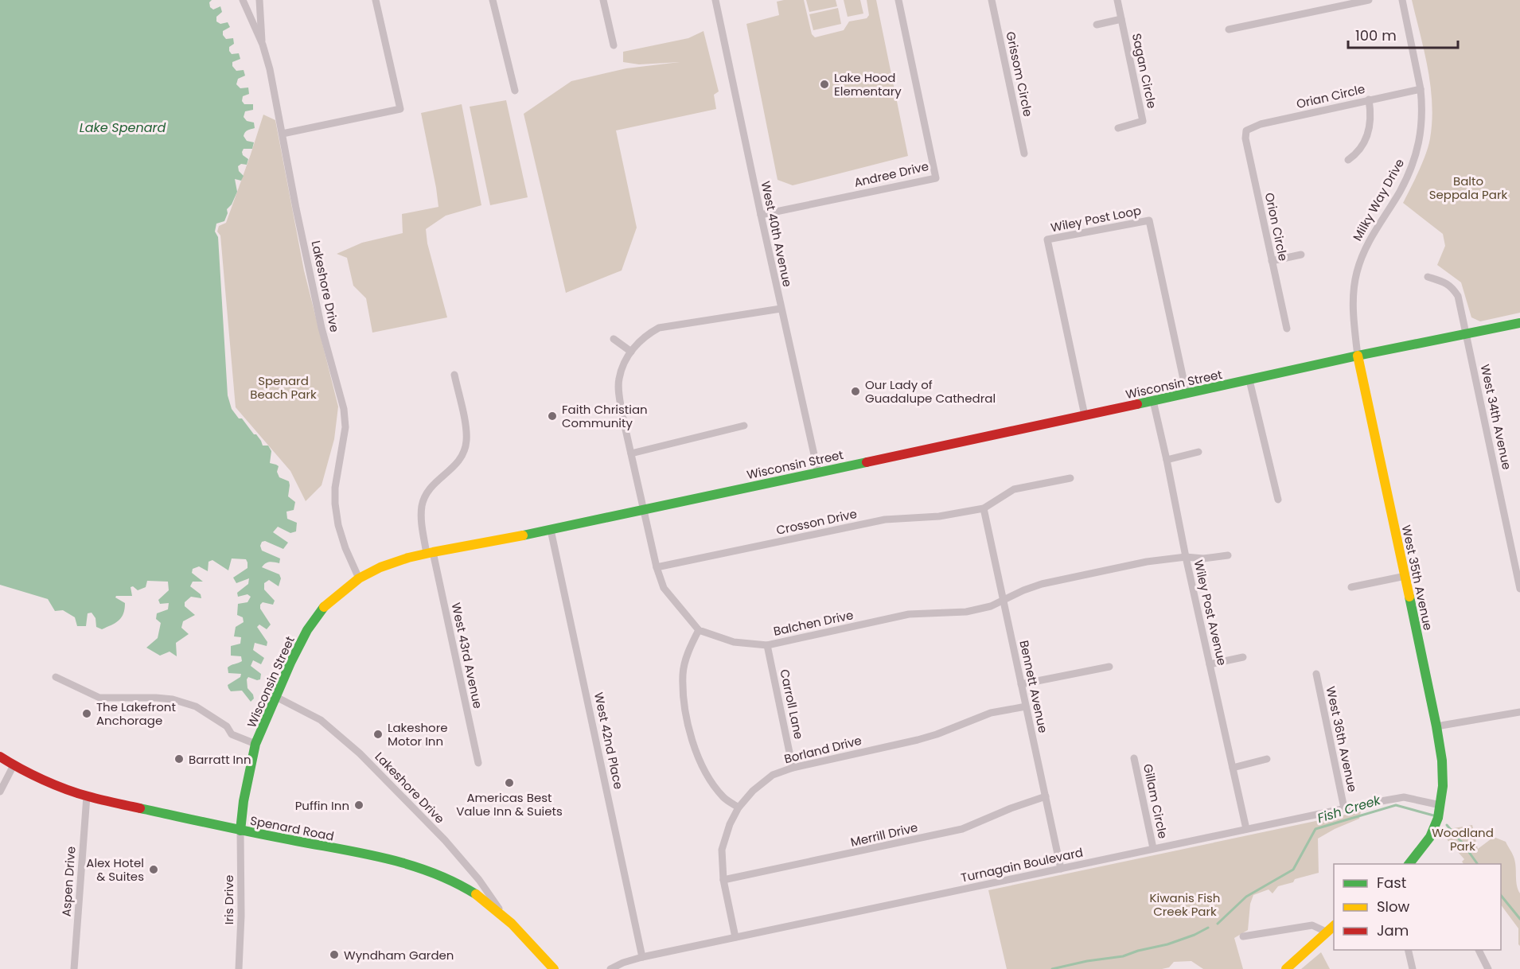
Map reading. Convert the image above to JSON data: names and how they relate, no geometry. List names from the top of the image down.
{
  "streets": {
    "street": [
      "Sagan Circle",
      "Grissom Circle",
      "Orian Circle",
      "Andree Drive",
      "Milky Way Drive",
      "Wiley Post Loop",
      "Orion Circle",
      "West 40th Avenue",
      "Lakeshore Drive",
      "Wisconsin Street",
      "West 34th Avenue",
      "Crosson Drive",
      "West 35th Avenue",
      "Wiley Post Avenue",
      "Balchen Drive",
      "West 43rd Avenue",
      "Bennett Avenue",
      "Carroll Lane",
      "West 36th Avenue",
      "West 42nd Place",
      "Borland Drive",
      "Gillam Circle",
      "Spenard Road",
      "Merrill Drive",
      "Turnagain Boulevard",
      "Aspen Drive",
      "Iris Drive"
    ]
  },
  "crossings": [
    ["Orian Circle", "Milky Way Drive"],
    ["Orian Circle", "Orion Circle"],
    ["Andree Drive", "West 40th Avenue"],
    ["Milky Way Drive", "Wisconsin Street"],
    ["Milky Way Drive", "West 35th Avenue"],
    ["Wiley Post Loop", "Wisconsin Street"],
    ["West 40th Avenue", "Wisconsin Street"],
    ["Lakeshore Drive", "Wisconsin Street"],
    ["Lakeshore Drive", "Spenard Road"],
    ["Wisconsin Street", "West 34th Avenue"],
    ["Wisconsin Street", "West 35th Avenue"],
    ["Wisconsin Street", "Wiley Post Avenue"],
    ["Wisconsin Street", "West 43rd Avenue"],
    ["Wisconsin Street", "West 42nd Place"],
    ["Wisconsin Street", "Spenard Road"],
    ["Wisconsin Street", "Iris Drive"],
    ["Crosson Drive", "Bennett Avenue"],
    ["West 35th Avenue", "Turnagain Boulevard"],
    ["Wiley Post Avenue", "Balchen Drive"],
    ["Wiley Post Avenue", "Turnagain Boulevard"],
    ["Balchen Drive", "Bennett Avenue"],
    ["Balchen Drive", "Carroll Lane"],
    ["Bennett Avenue", "Borland Drive"],
    ["Bennett Avenue", "Merrill Drive"],
    ["Bennett Avenue", "Turnagain Boulevard"],
    ["Carroll Lane", "Borland Drive"],
    ["West 36th Avenue", "Turnagain Boulevard"],
    ["West 42nd Place", "Turnagain Boulevard"],
    ["Borland Drive", "Merrill Drive"],
    ["Borland Drive", "Turnagain Boulevard"],
    ["Gillam Circle", "Turnagain Boulevard"],
    ["Spenard Road", "Aspen Drive"],
    ["Spenard Road", "Iris Drive"]
  ],
  "water": ["Lake Spenard", "Fish Creek"],
  "parks": [
    "Balto Seppala Park",
    "Spenard Beach Park",
    "Woodland Park",
    "Kiwanis Fish Creek Park"
  ],
  "places": [
    "Lake Hood Elementary",
    "Our Lady of Guadalupe Cathedral",
    "Faith Christian Community",
    "The Lakefront Anchorage",
    "Lakeshore Motor Inn",
    "Barratt Inn",
    "Americas Best Value Inn & Suiets",
    "Puffin Inn",
    "Alex Hotel & Suites",
    "Wyndham Garden"
  ],
  "legend": ["Fast", "Slow", "Jam"],
  "scale_bar": "100 m"
}
